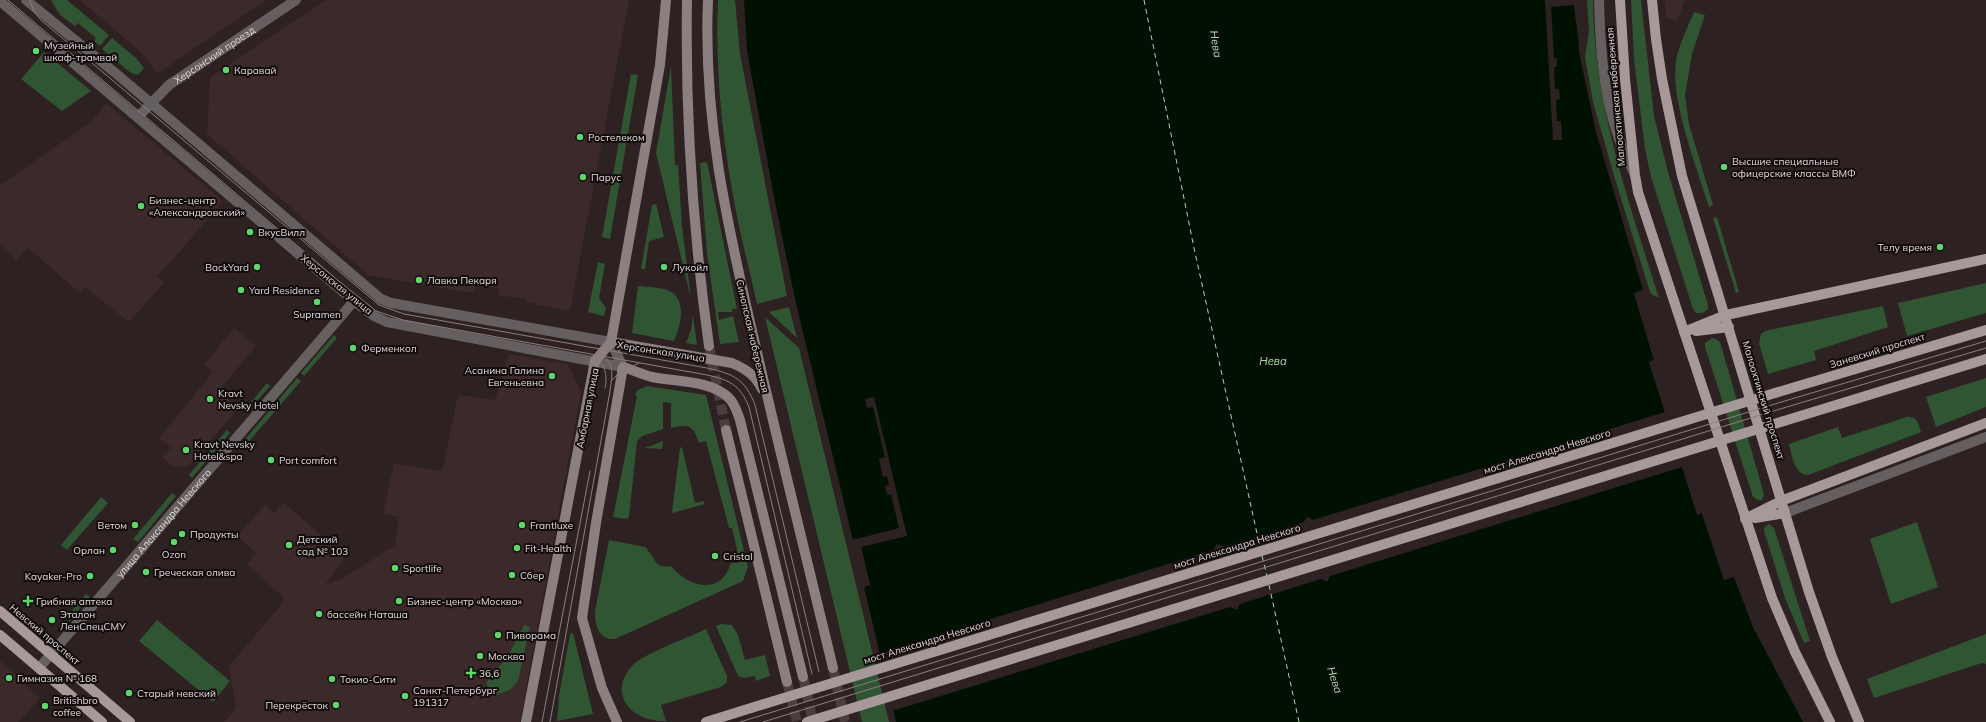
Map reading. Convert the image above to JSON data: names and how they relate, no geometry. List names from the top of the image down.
{
  "streets": {
    "main road": [
      "Малоохтинская набережная",
      "Херсонская улица",
      "Синопская набережная",
      "Заневский проспект",
      "Малоохтинский проспект",
      "Амбарная улица",
      "мост Александра Невского",
      "Невский проспект"
    ],
    "street": ["Херсонский проезд", "улица Александра Невского"]
  },
  "crossings": [
    ["Херсонский проезд", "Херсонская улица"],
    ["Херсонская улица", "Синопская набережная"],
    ["Херсонская улица", "Амбарная улица"],
    ["Херсонская улица", "улица Александра Невского"],
    ["Заневский проспект", "мост Александра Невского"],
    ["улица Александра Невского", "Невский проспект"]
  ],
  "water": ["Нева"],
  "places": {
    "other": [
      "Музейный шкаф-трамвай",
      "Каравай",
      "Ростелеком",
      "Высшие специальные офицерские классы ВМФ",
      "Парус",
      "Бизнес-центр «Александровский»",
      "ВкусВилл",
      "Телу время",
      "BackYard",
      "Лукойл",
      "Лавка Пекаря",
      "Yard Residence",
      "Supramen",
      "Ферменкол",
      "Асанина Галина Евгеньевна",
      "Kravt Nevsky Hotel",
      "Kravt Nevsky Hotel&spa",
      "Port comfort",
      "Ветом",
      "Frantluxe",
      "Продукты",
      "Ozon",
      "Детский сад № 103",
      "Fit-Health",
      "Орлан",
      "Cristal",
      "Sportlife",
      "Греческая олива",
      "Сбер",
      "Kayaker-Pro",
      "Бизнес-центр «Москва»",
      "бассейн Наташа",
      "Эталон ЛенСпецСМУ",
      "Пиворама",
      "Москва",
      "Гимназия № 168",
      "Токио-Сити",
      "Старый невский",
      "Санкт-Петербург 191317",
      "Перекрёсток",
      "Britishbro coffee"
    ],
    "health": ["Грибная аптека", "36,6"]
  }
}
